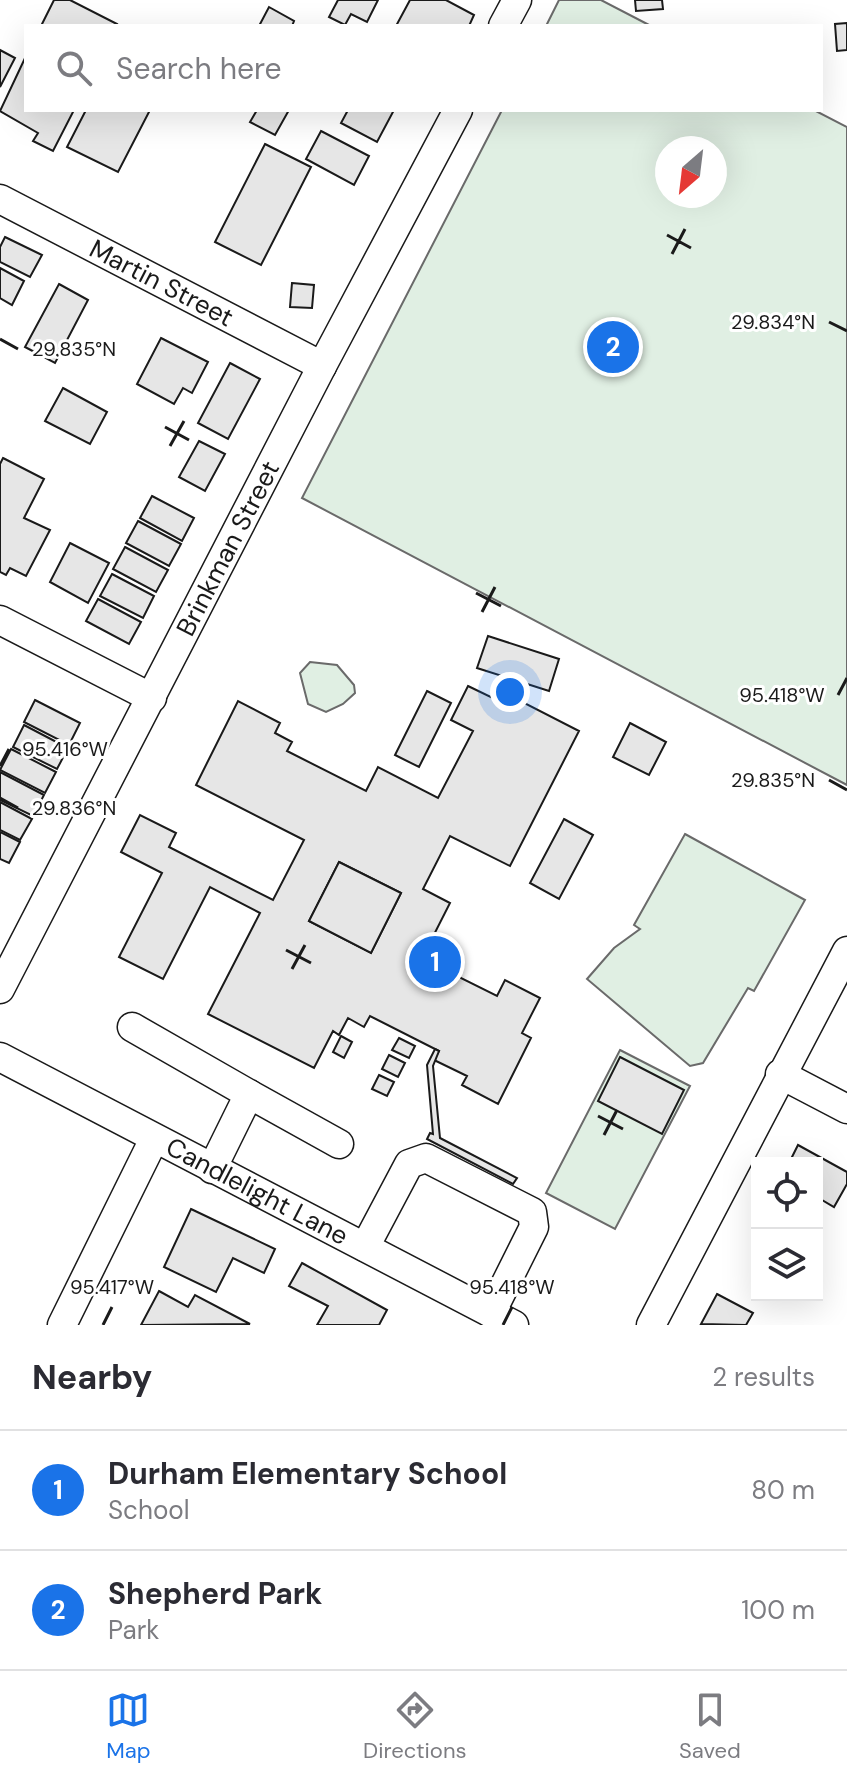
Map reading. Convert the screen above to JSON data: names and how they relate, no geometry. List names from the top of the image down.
{
  "streets": {
    "street": ["Martin Street", "Brinkman Street", "Candlelight Lane"]
  },
  "crossings": [
    ["Martin Street", "Brinkman Street"]
  ],
  "north": "bottom left",
  "page": {
    "search": "Search here",
    "pins": ["2", "1"],
    "heading": ["Nearby", "2 results"],
    "list": [
      {
        "mark": "1",
        "name": "Durham Elementary School",
        "note": "School",
        "value": "80 m"
      },
      {
        "mark": "2",
        "name": "Shepherd Park",
        "note": "Park",
        "value": "100 m"
      }
    ],
    "nav": ["Map", "Directions", "Saved"]
  },
  "coordinates": [
    "29.834°N",
    "29.835°N",
    "95.418°W",
    "95.416°W",
    "29.836°N",
    "95.417°W"
  ]
}
